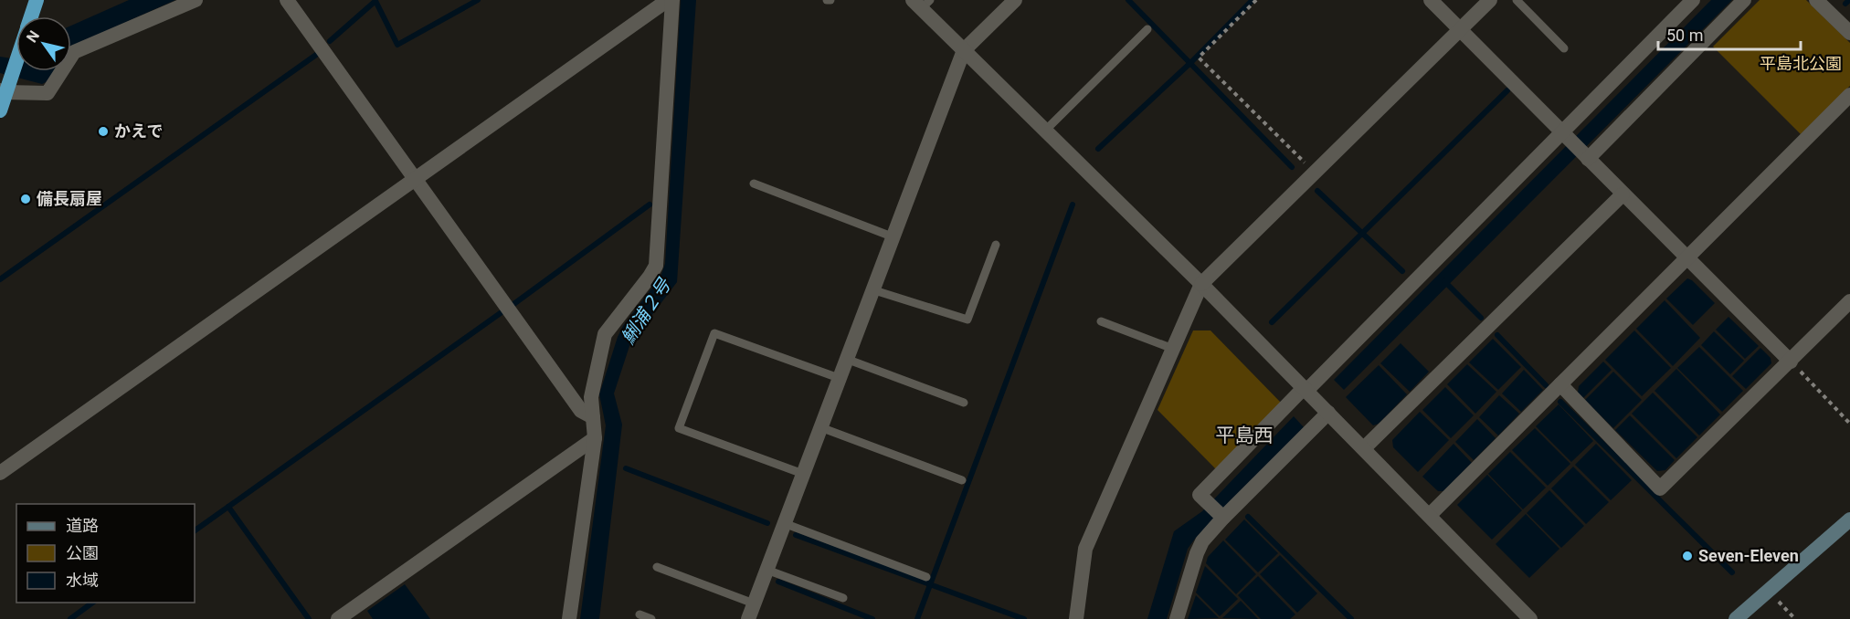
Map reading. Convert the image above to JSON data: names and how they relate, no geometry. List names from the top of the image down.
{
  "districts": ["平島西"],
  "water": ["鯏浦２号"],
  "parks": ["平島北公園"],
  "places": ["かえで", "備長扇屋", "Seven-Eleven"],
  "legend": ["道路", "公園", "水域"],
  "scale_bar": "50 m",
  "north": "top left"
}
